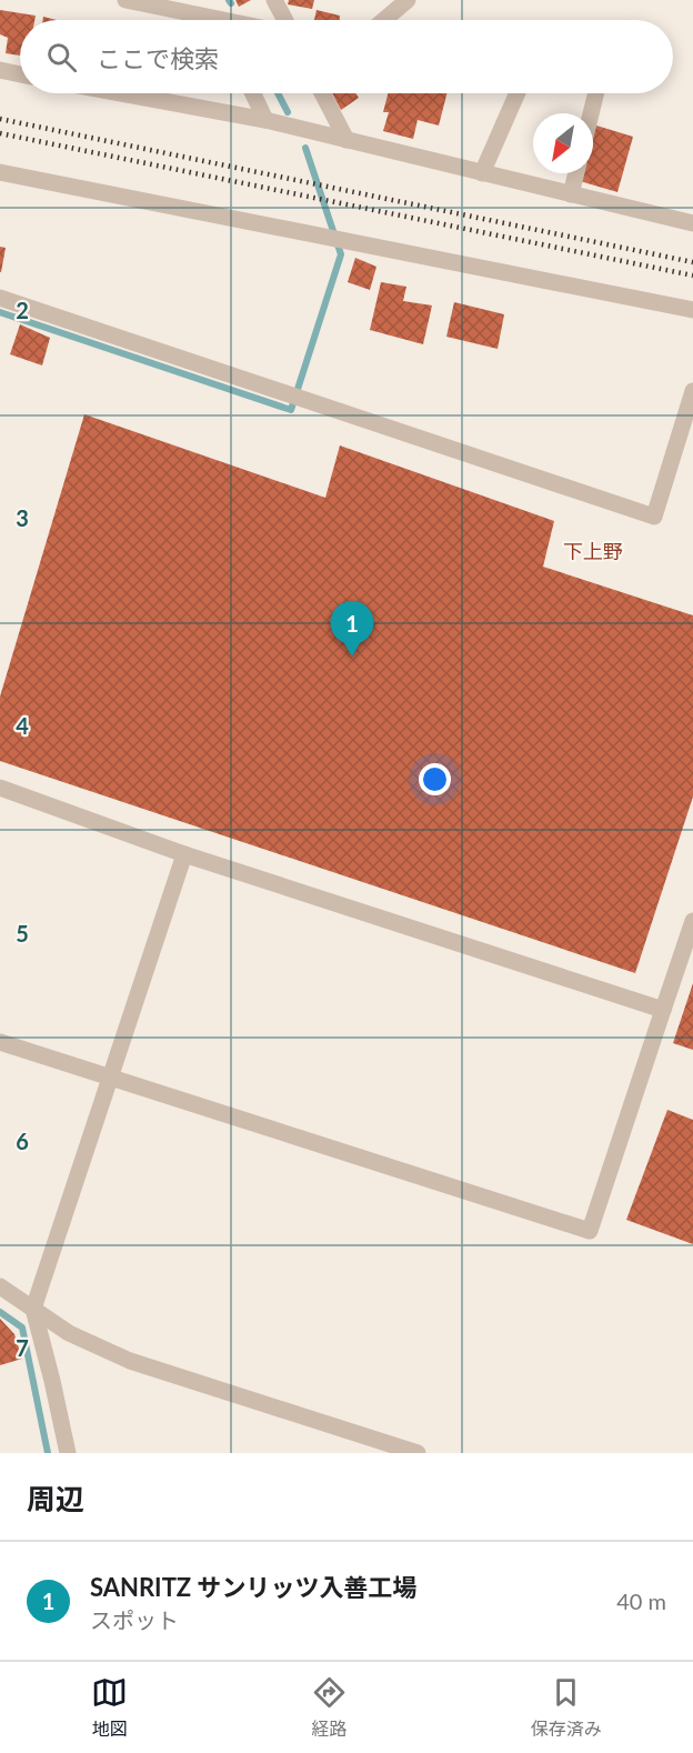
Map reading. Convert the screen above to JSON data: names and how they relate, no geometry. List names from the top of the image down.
{
  "districts": ["下上野"],
  "north": "bottom left",
  "page": {
    "search": "ここで検索",
    "pins": "1",
    "heading": "周辺",
    "list": [
      {
        "mark": "1",
        "name": "SANRITZ サンリッツ入善工場",
        "note": "スポット",
        "value": "40 m"
      }
    ],
    "nav": ["地図", "経路", "保存済み"]
  },
  "grid": {
    "rows": [
      "2",
      "3",
      "4",
      "5",
      "6",
      "7"
    ]
  }
}
